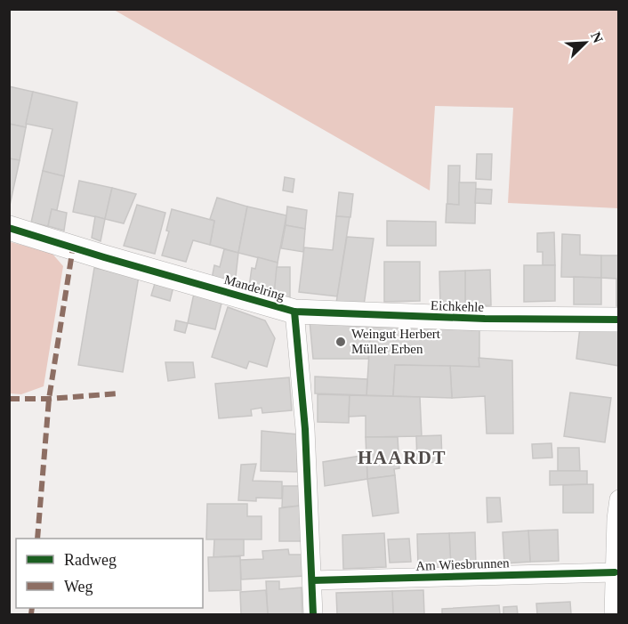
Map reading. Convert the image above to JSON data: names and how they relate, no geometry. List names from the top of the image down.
{
  "streets": {
    "street": ["Mandelring", "Eichkehle", "Am Wiesbrunnen"]
  },
  "crossings": [
    ["Mandelring", "Eichkehle"],
    ["Mandelring", "Am Wiesbrunnen"]
  ],
  "districts": ["HAARDT"],
  "places": ["Weingut Herbert Müller Erben"],
  "legend": ["Radweg", "Weg"],
  "north": "top right"
}
